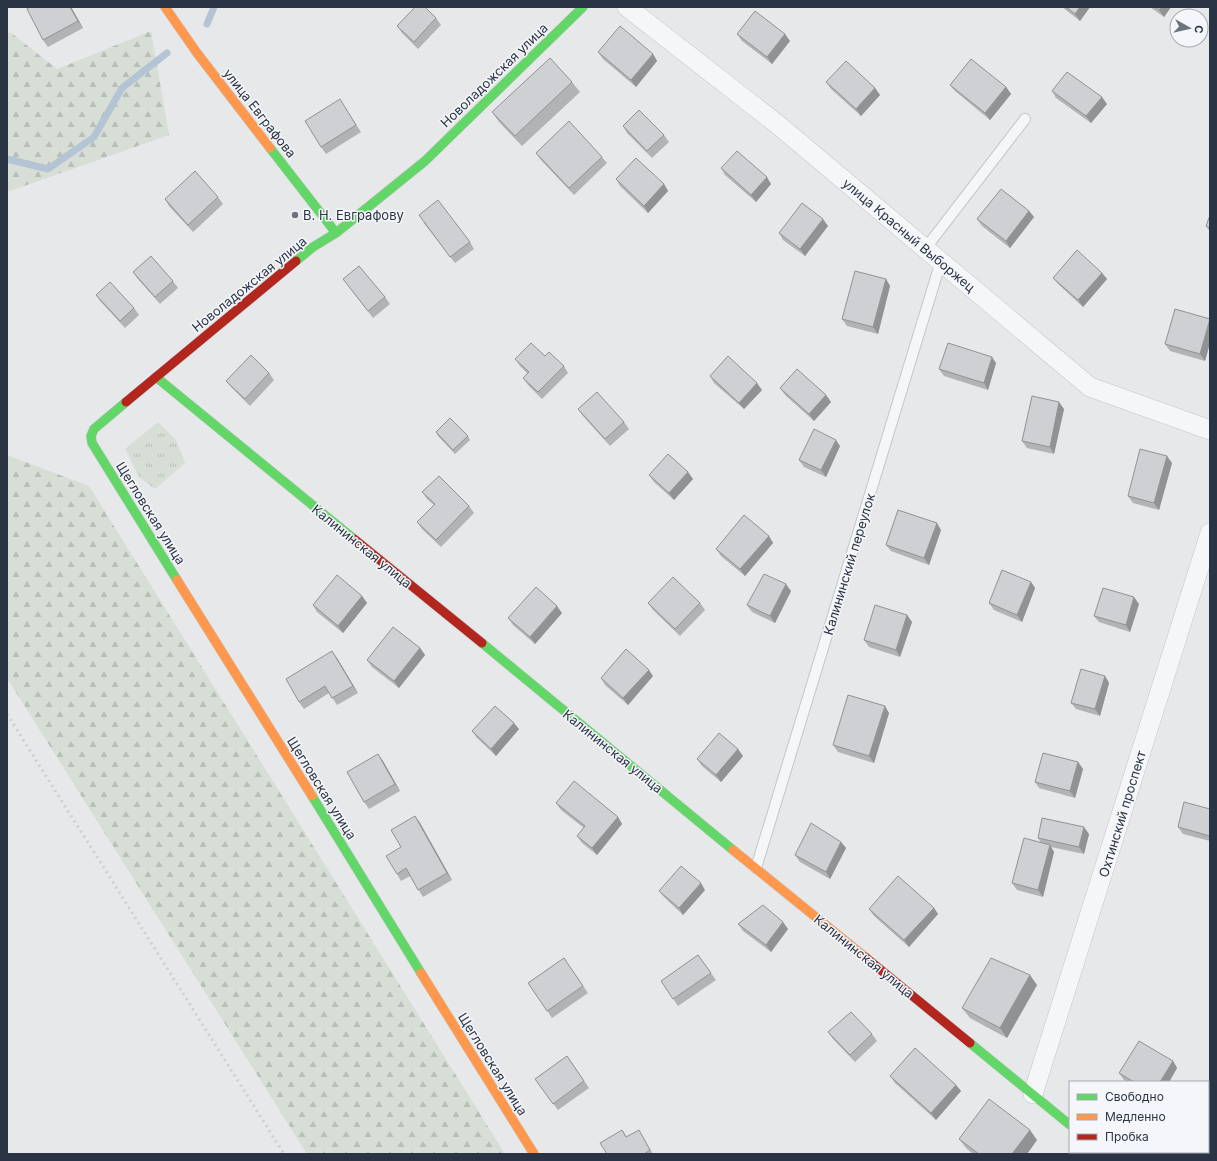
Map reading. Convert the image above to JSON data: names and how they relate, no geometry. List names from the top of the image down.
{
  "streets": {
    "street": [
      "Новоладожская улица",
      "улица Евграфова",
      "улица Красный Выборжец",
      "Щегловская улица",
      "Калининская улица",
      "Охтинский проспект"
    ],
    "lane": ["Калининский переулок"]
  },
  "crossings": [
    ["Новоладожская улица", "улица Евграфова"],
    ["Новоладожская улица", "Щегловская улица"],
    ["Новоладожская улица", "Калининская улица"],
    ["улица Красный Выборжец", "Калининский переулок"],
    ["Калининская улица", "Калининский переулок"],
    ["Калининская улица", "Охтинский проспект"]
  ],
  "places": ["В. Н. Евграфову"],
  "legend": ["Свободно", "Медленно", "Пробка"],
  "north": "right"
}
